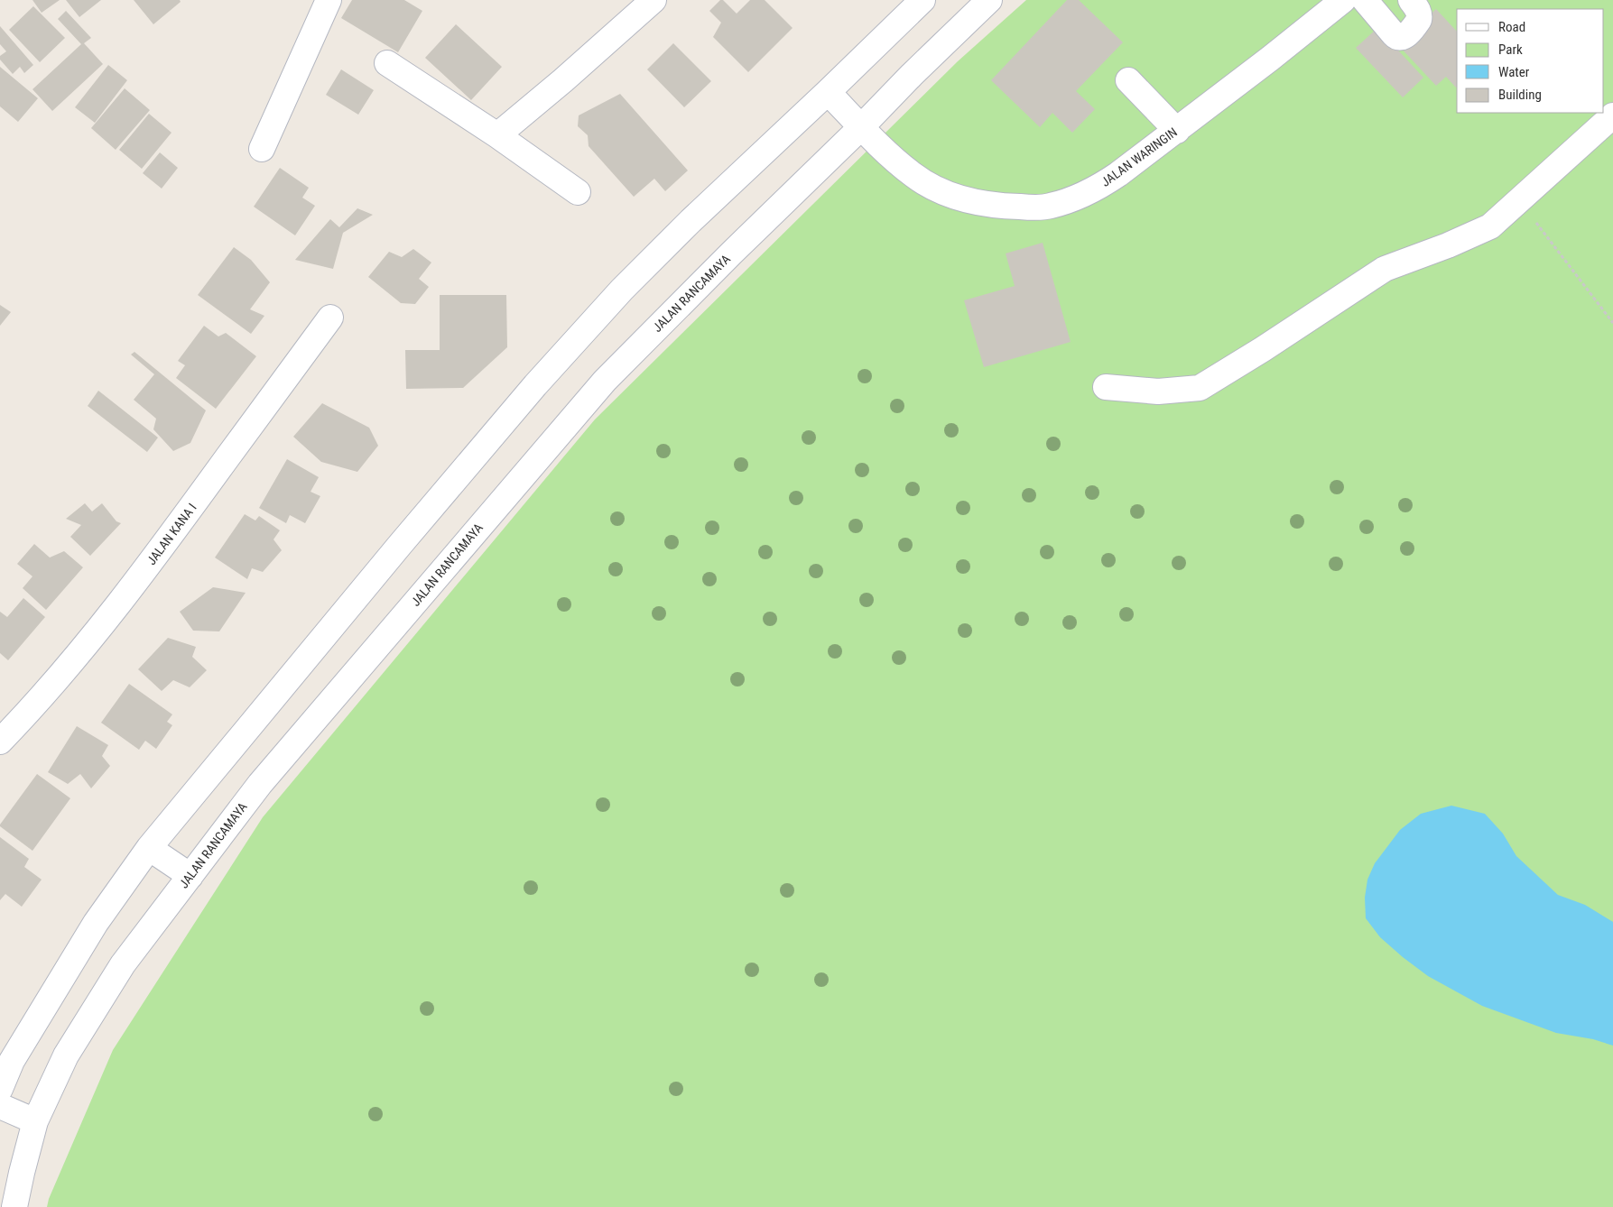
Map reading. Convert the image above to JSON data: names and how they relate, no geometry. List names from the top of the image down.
{
  "streets": {
    "street": ["JALAN WARINGIN", "JALAN RANCAMAYA", "JALAN KANA I"]
  },
  "crossings": [
    ["JALAN WARINGIN", "JALAN RANCAMAYA"]
  ],
  "legend": [
    "Road",
    "Park",
    "Water",
    "Building"
  ]
}
